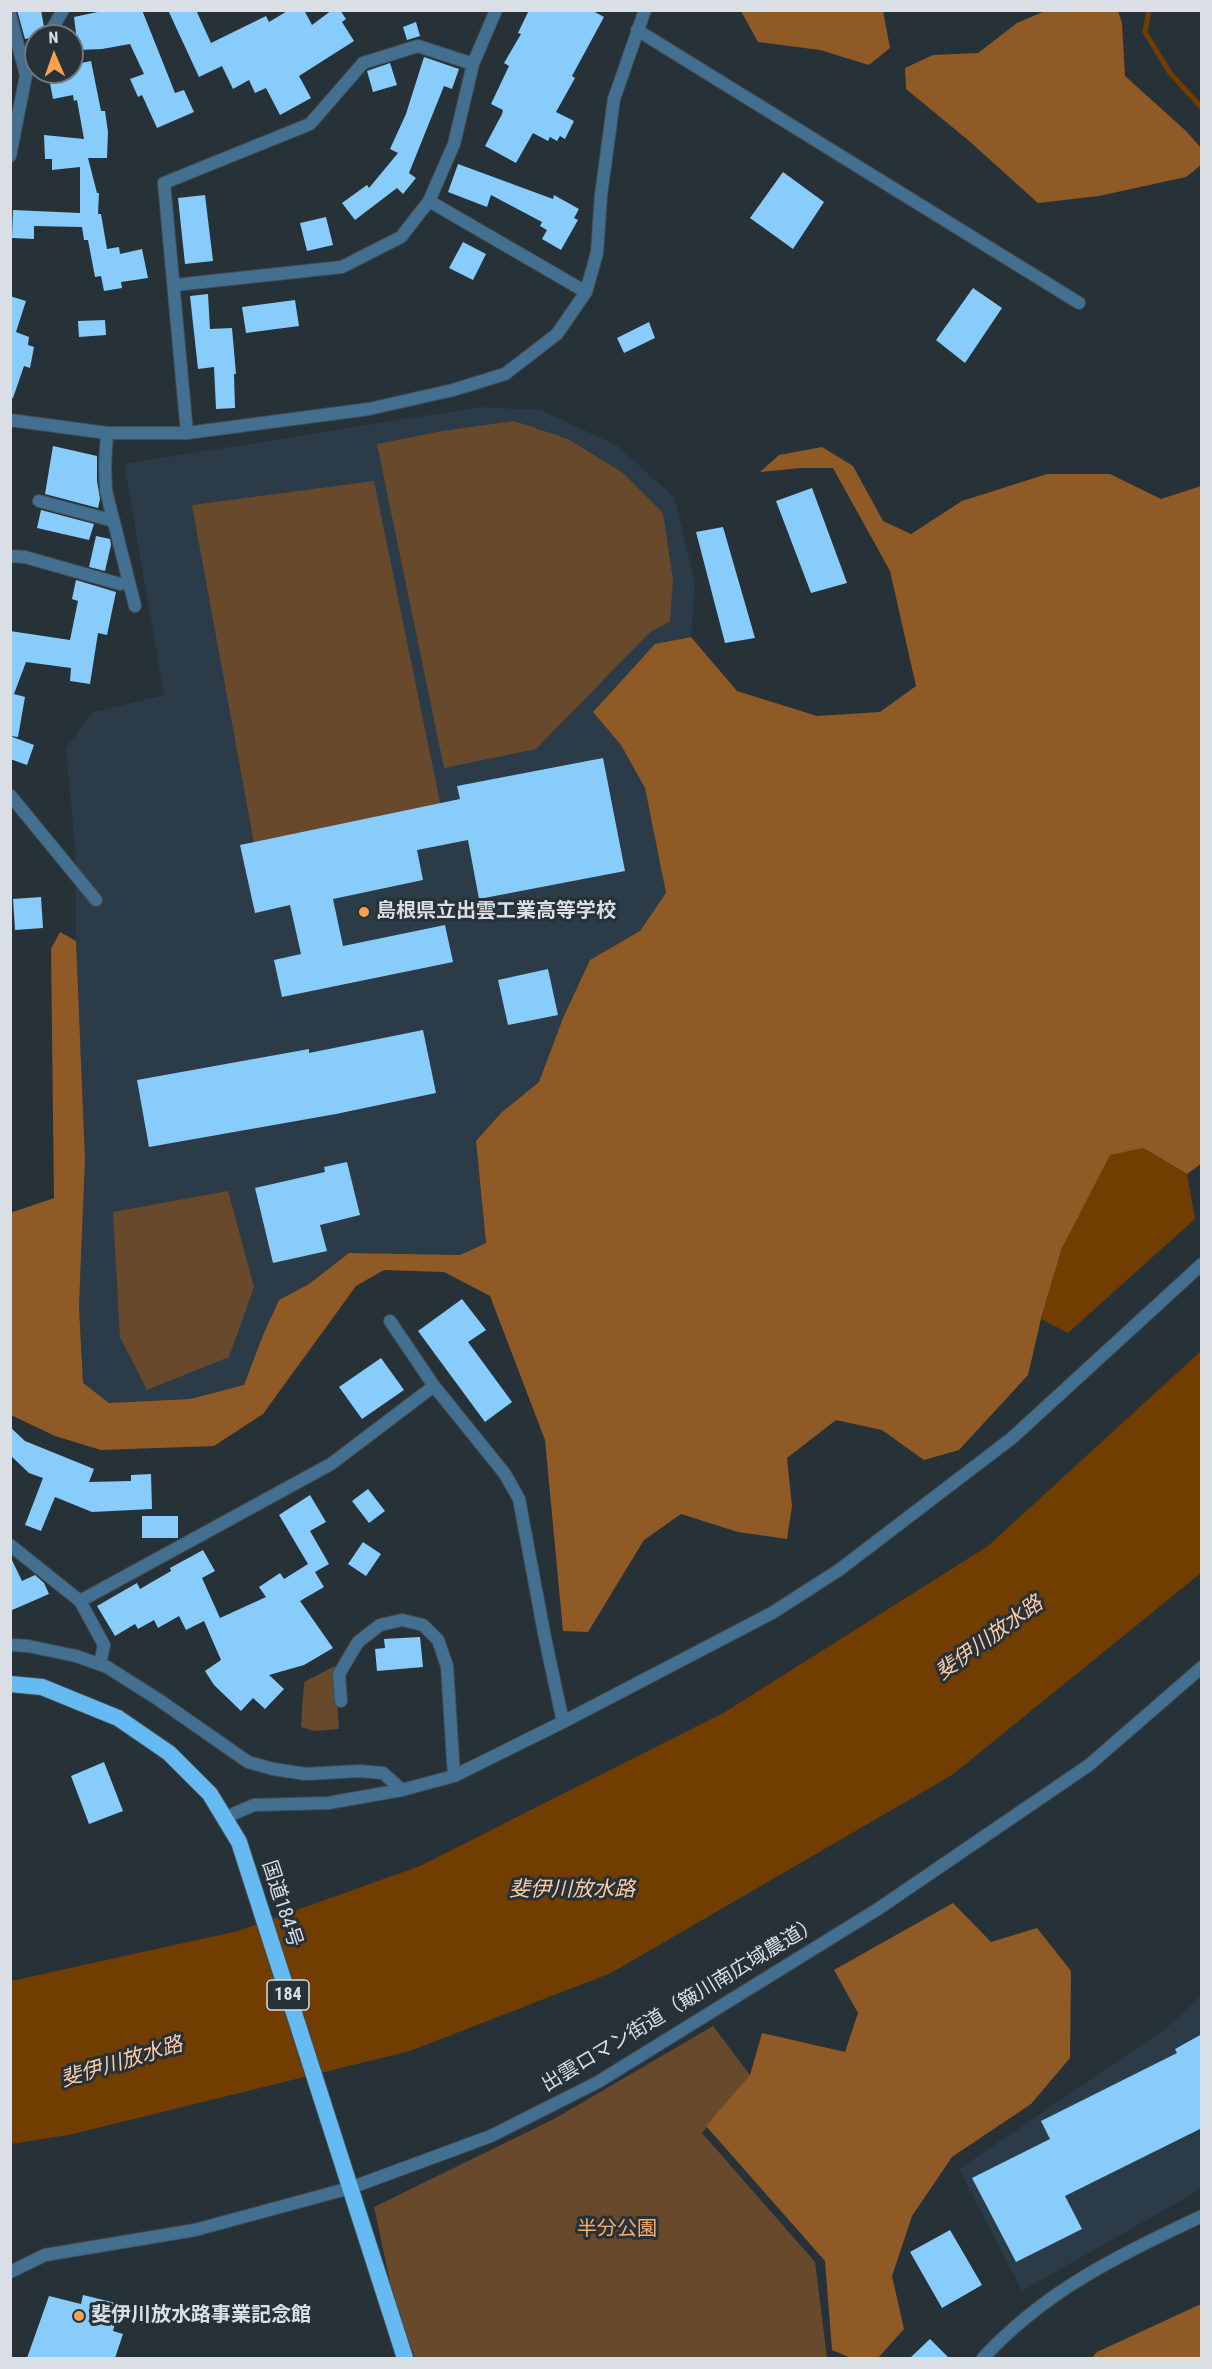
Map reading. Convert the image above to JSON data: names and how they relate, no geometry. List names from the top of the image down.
{
  "streets": {
    "highway": ["国道184号", "184"],
    "street": ["出雲ロマン街道（簸川南広域農道）"]
  },
  "crossings": [
    ["国道184号", "出雲ロマン街道（簸川南広域農道）"]
  ],
  "water": ["斐伊川放水路"],
  "parks": ["半分公園"],
  "places": ["島根県立出雲工業高等学校", "斐伊川放水路事業記念館"],
  "north": "top"
}
